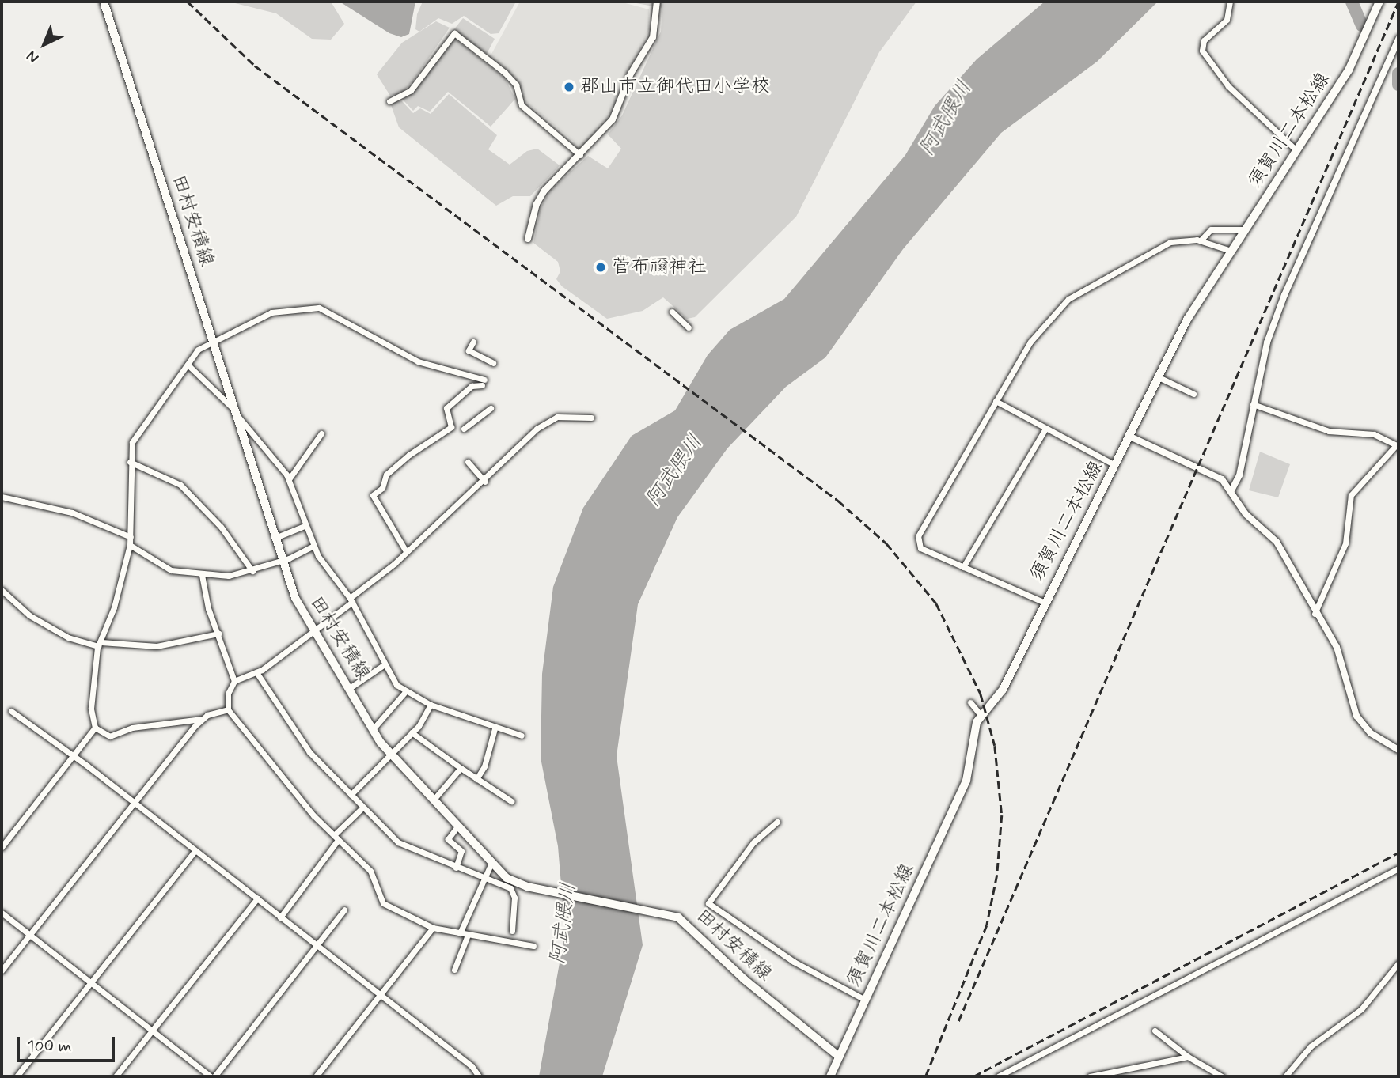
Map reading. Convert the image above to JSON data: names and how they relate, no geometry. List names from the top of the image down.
{
  "streets": {
    "main road": ["須賀川二本松線", "田村安積線"]
  },
  "crossings": [
    ["須賀川二本松線", "田村安積線"]
  ],
  "water": ["阿武隈川"],
  "places": ["郡山市立御代田小学校", "菅布禰神社"],
  "scale_bar": "100 m",
  "north": "bottom left"
}
